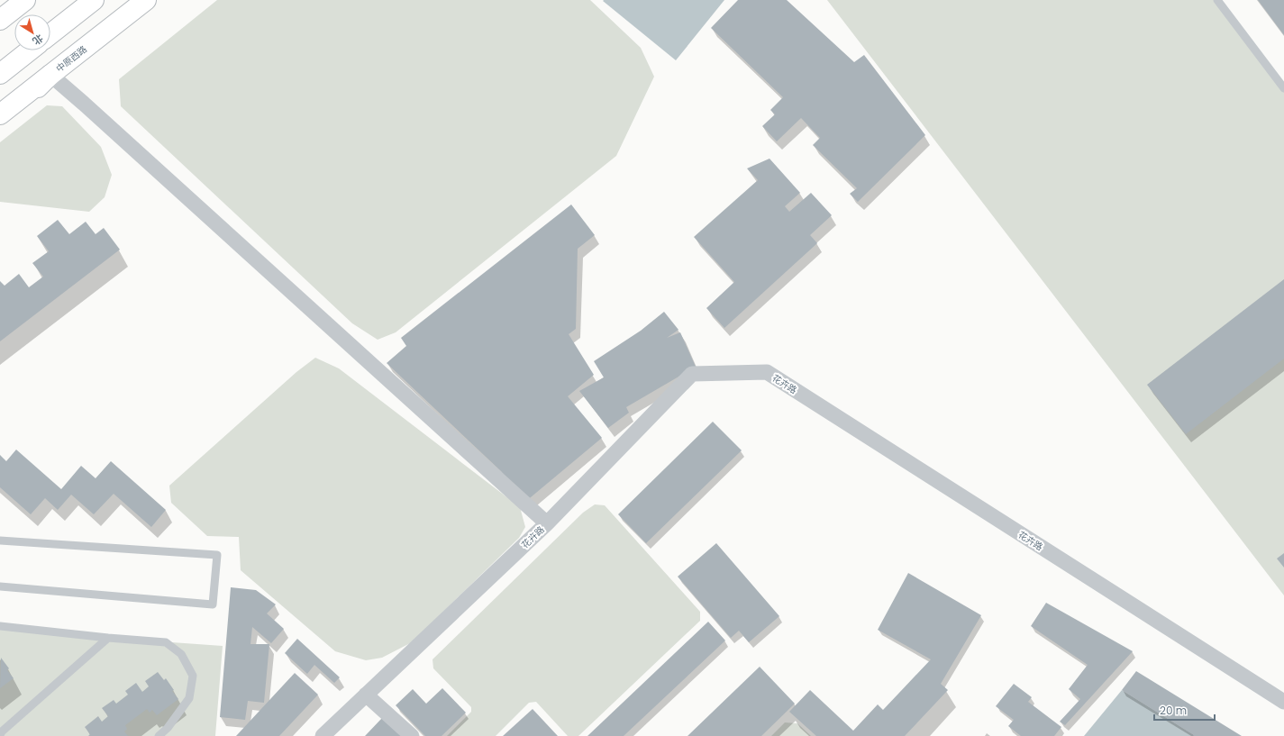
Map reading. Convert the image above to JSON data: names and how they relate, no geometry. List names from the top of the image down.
{
  "streets": {
    "main road": ["中原西路"],
    "street": ["花卉路"]
  },
  "scale_bar": "20 m",
  "north": "bottom right"
}
